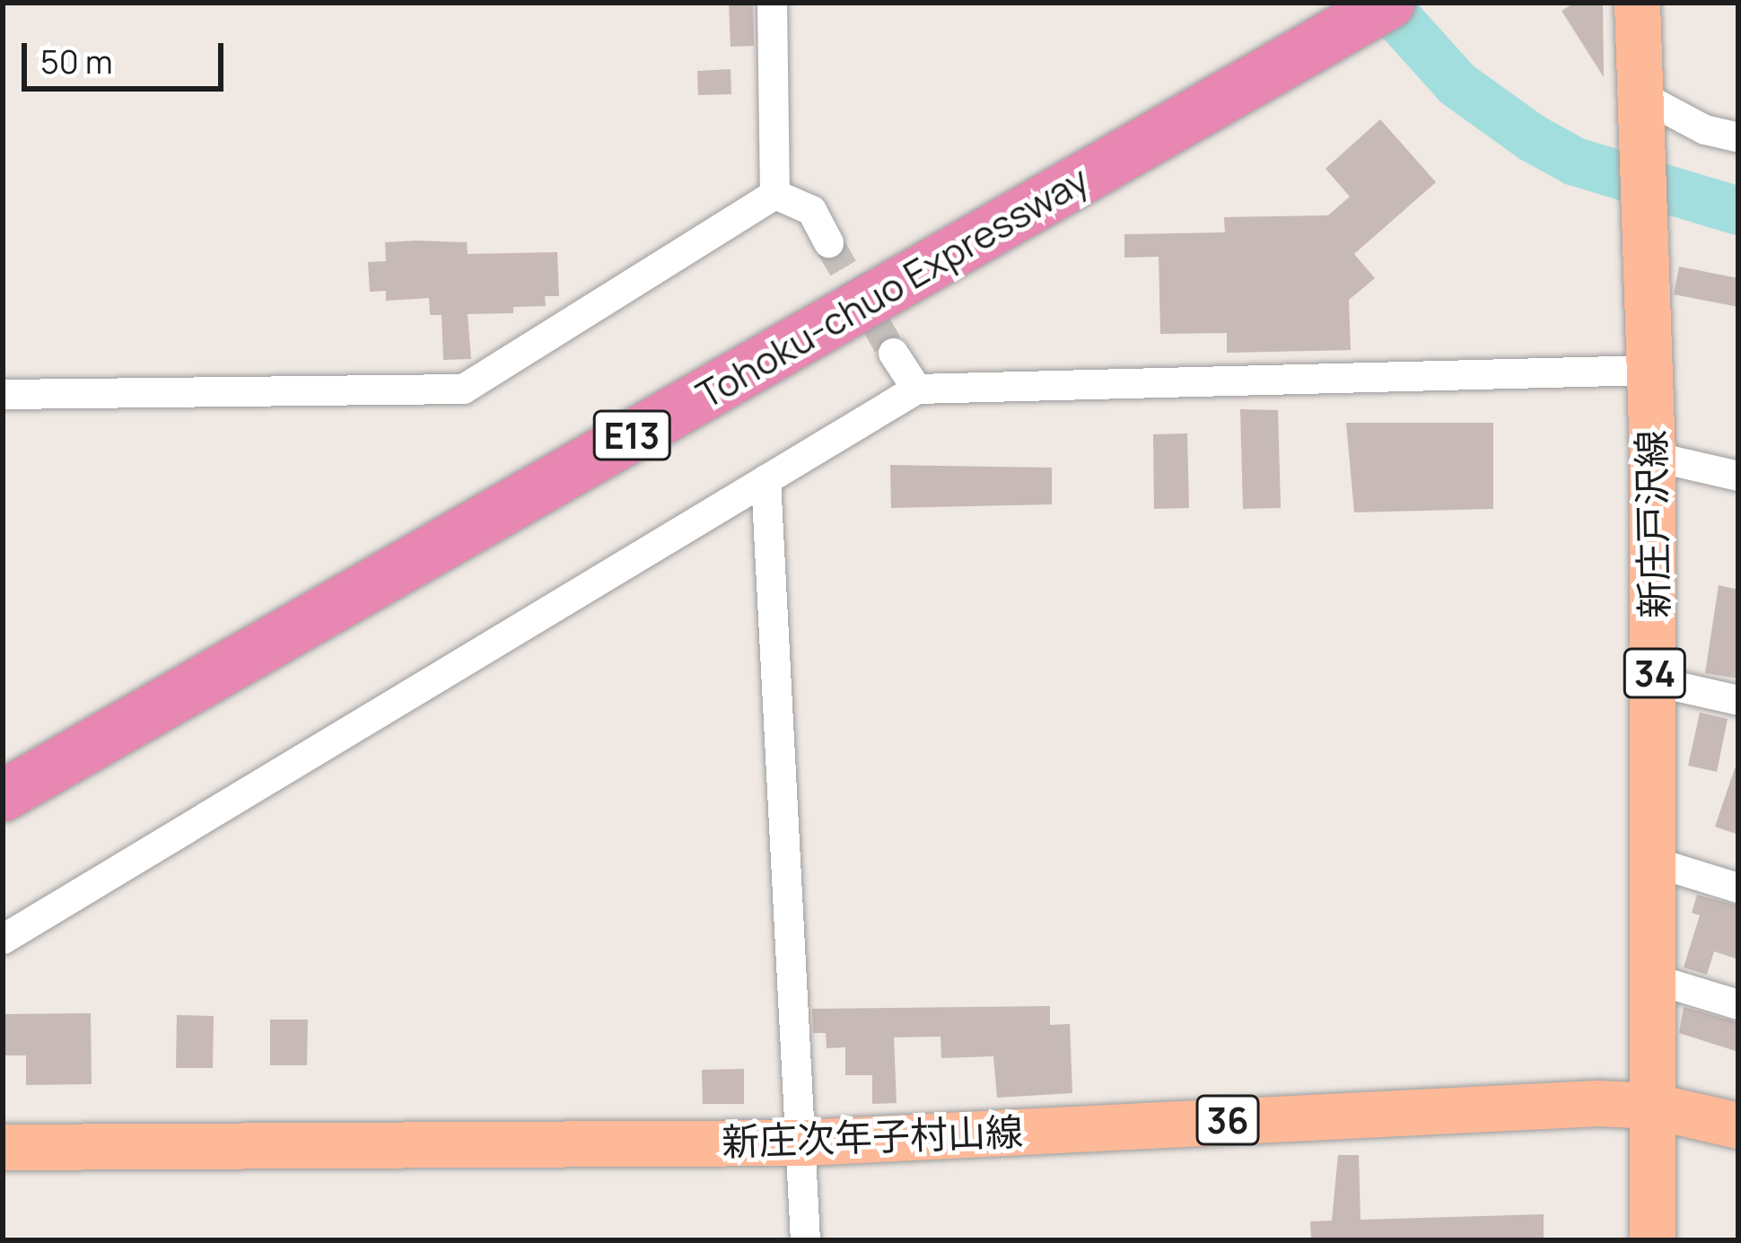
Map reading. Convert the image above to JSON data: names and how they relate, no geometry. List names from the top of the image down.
{
  "streets": {
    "highway": ["Tohoku-chuo Expressway", "E13"],
    "main road": [
      "新庄戸沢線",
      "34",
      "36",
      "新庄次年子村山線"
    ]
  },
  "crossings": [
    ["新庄戸沢線", "新庄次年子村山線"]
  ],
  "scale_bar": "50 m"
}
